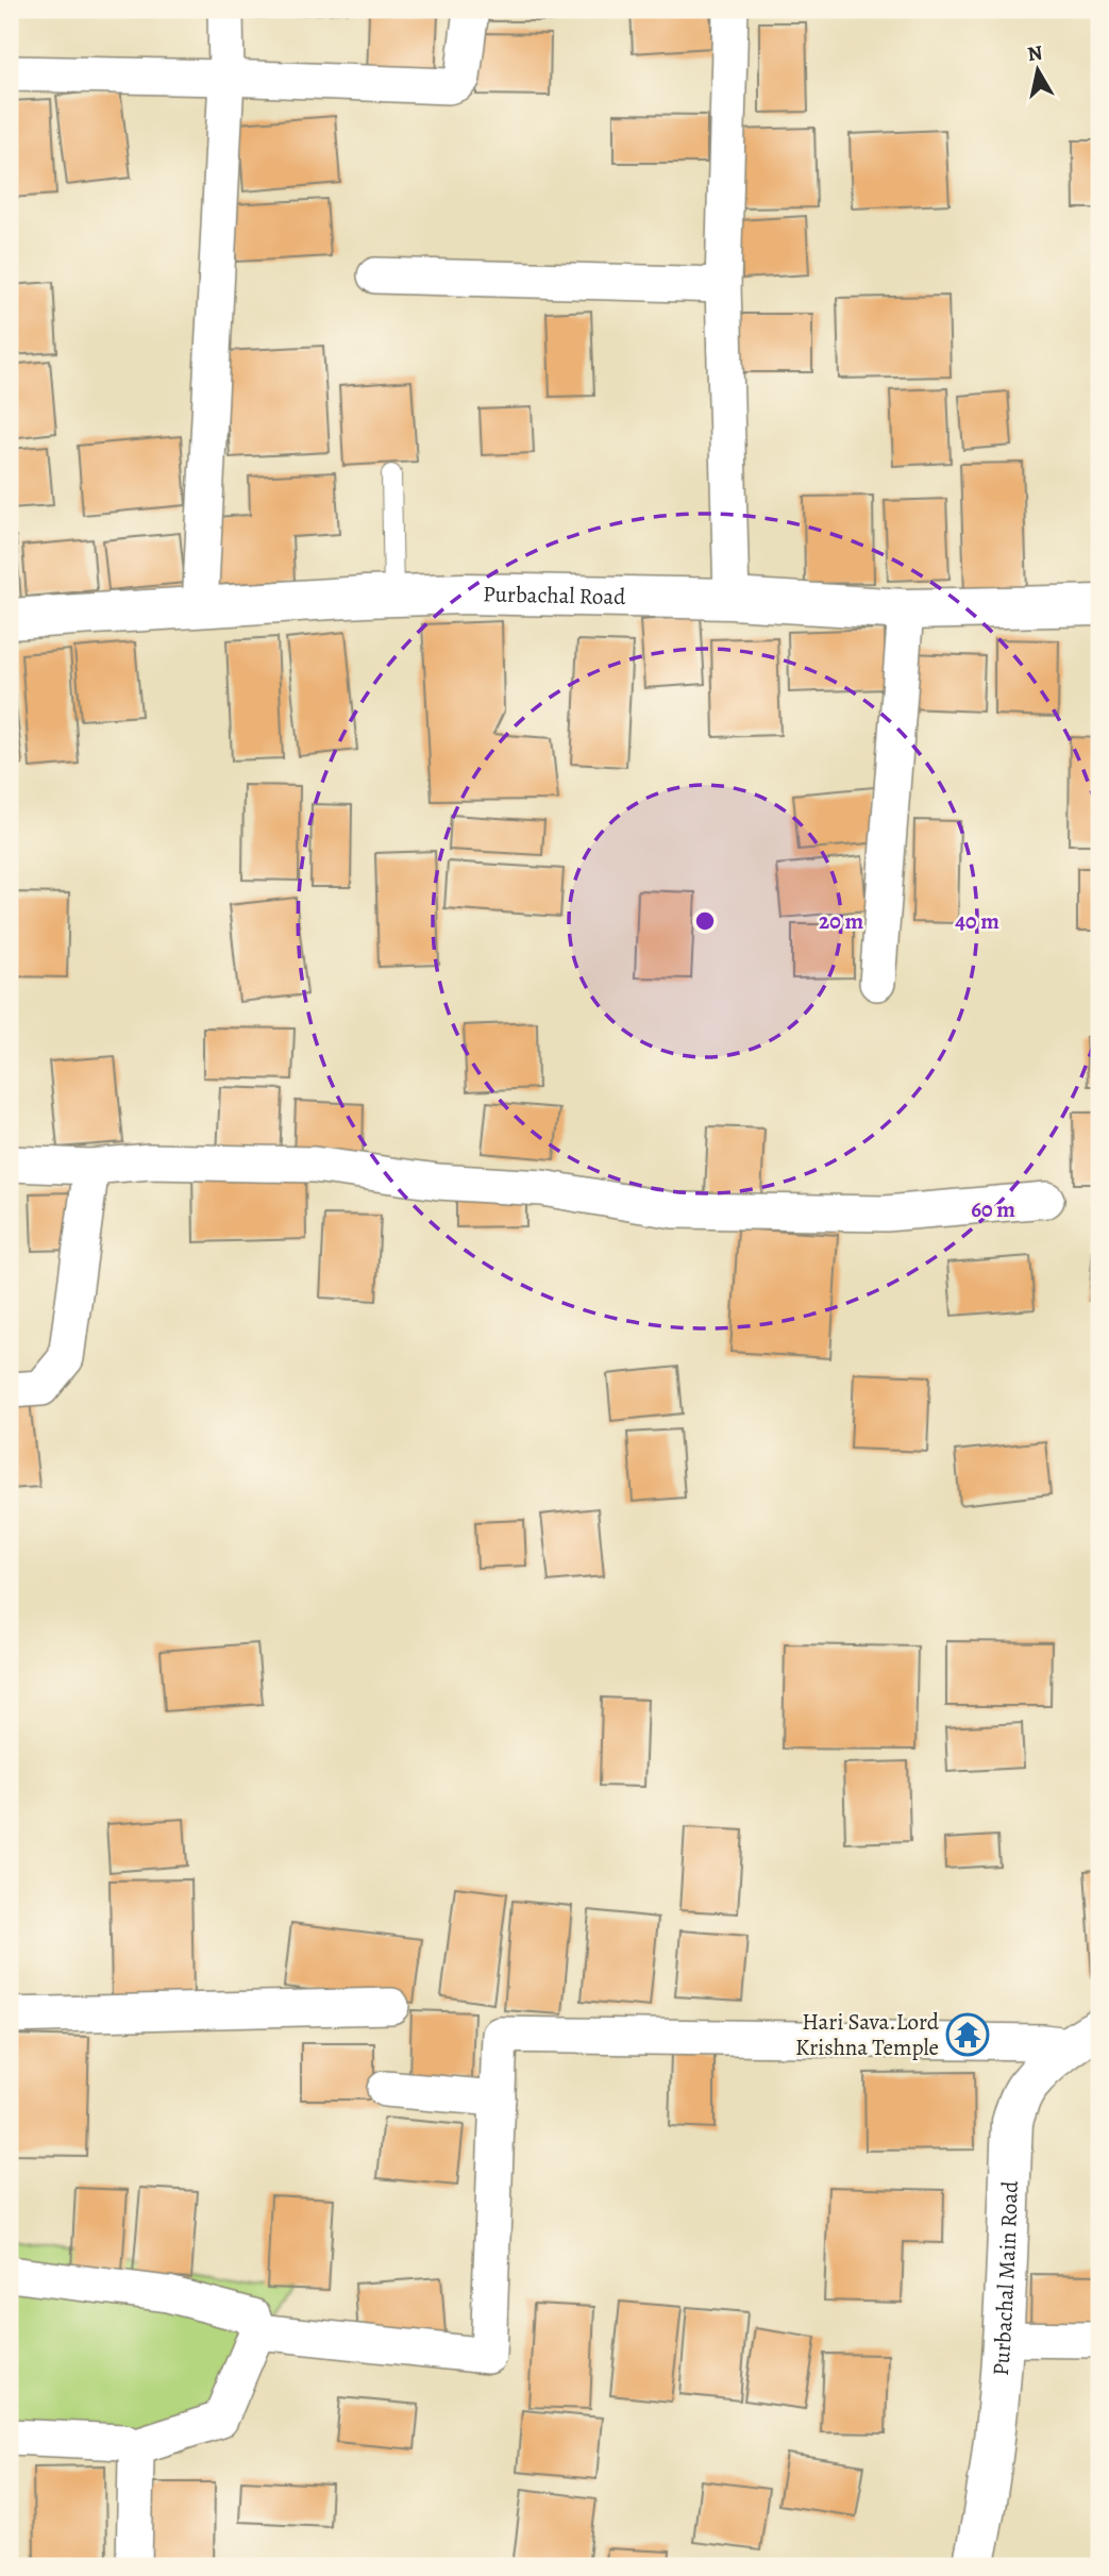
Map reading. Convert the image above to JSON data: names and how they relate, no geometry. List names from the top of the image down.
{
  "streets": {
    "street": ["Purbachal Road", "Purbachal Main Road"]
  },
  "places": {
    "temple": ["Hari Sava.Lord Krishna Temple"]
  },
  "north": "top",
  "rings": ["20 m", "40 m", "60 m"]
}
